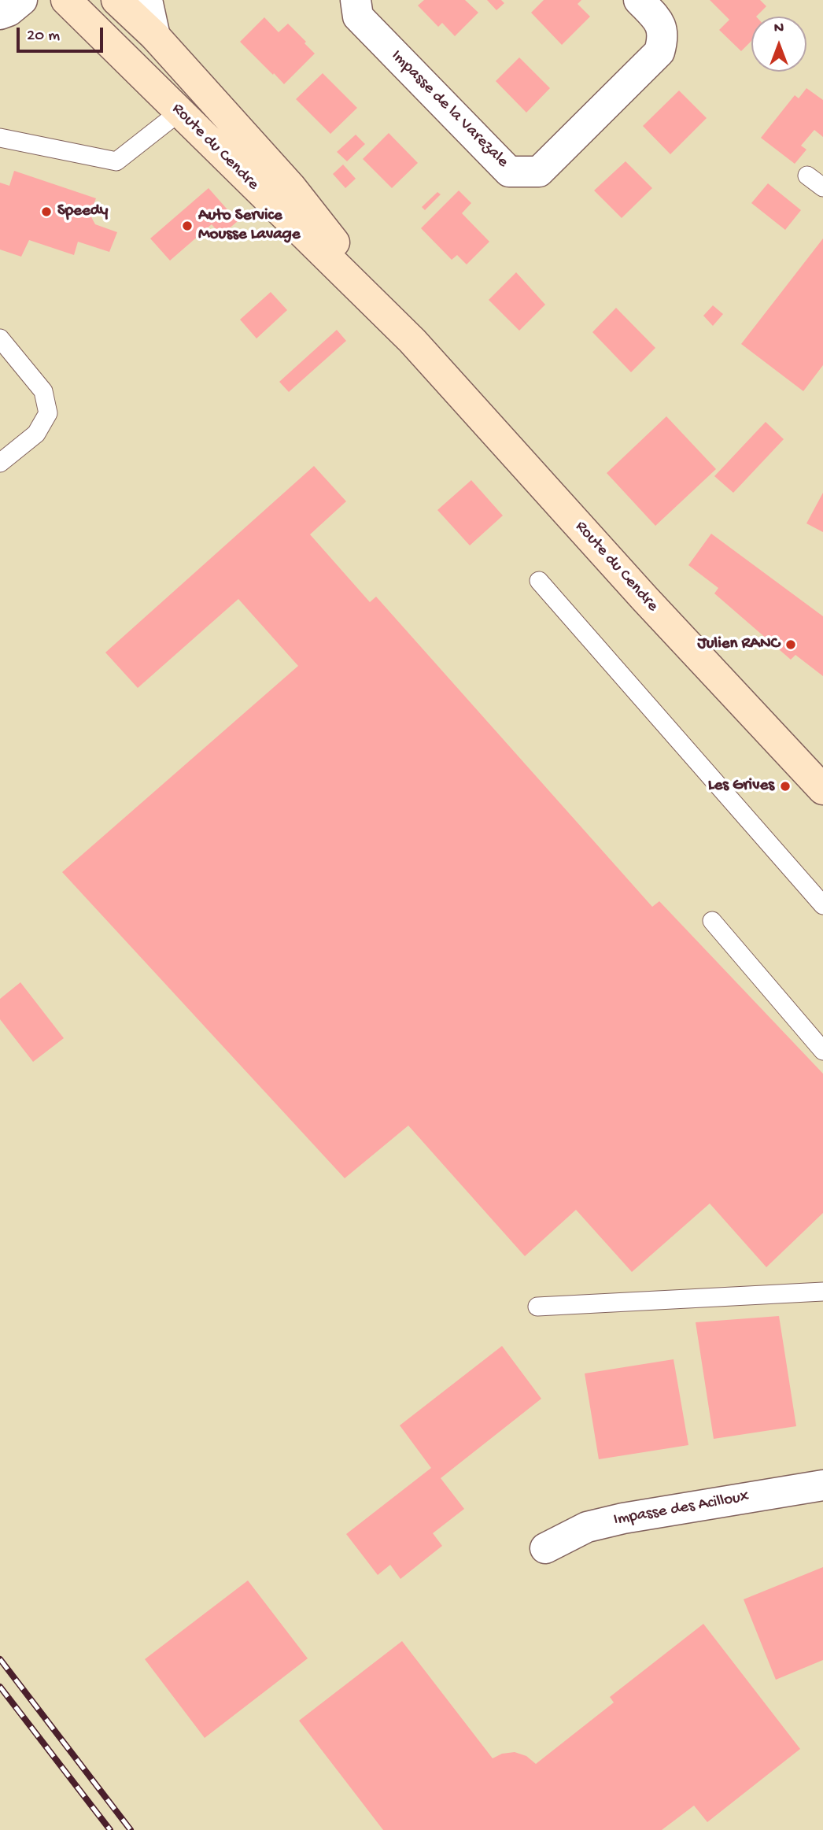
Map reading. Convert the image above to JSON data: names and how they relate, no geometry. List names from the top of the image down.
{
  "streets": {
    "main road": ["Route du Cendre"],
    "street": ["Impasse de la Varezale", "Impasse des Acilloux"]
  },
  "places": [
    "Speedy",
    "Auto Service Mousse Lavage",
    "Julien RANC",
    "Les Grives"
  ],
  "scale_bar": "20 m",
  "north": "top"
}
